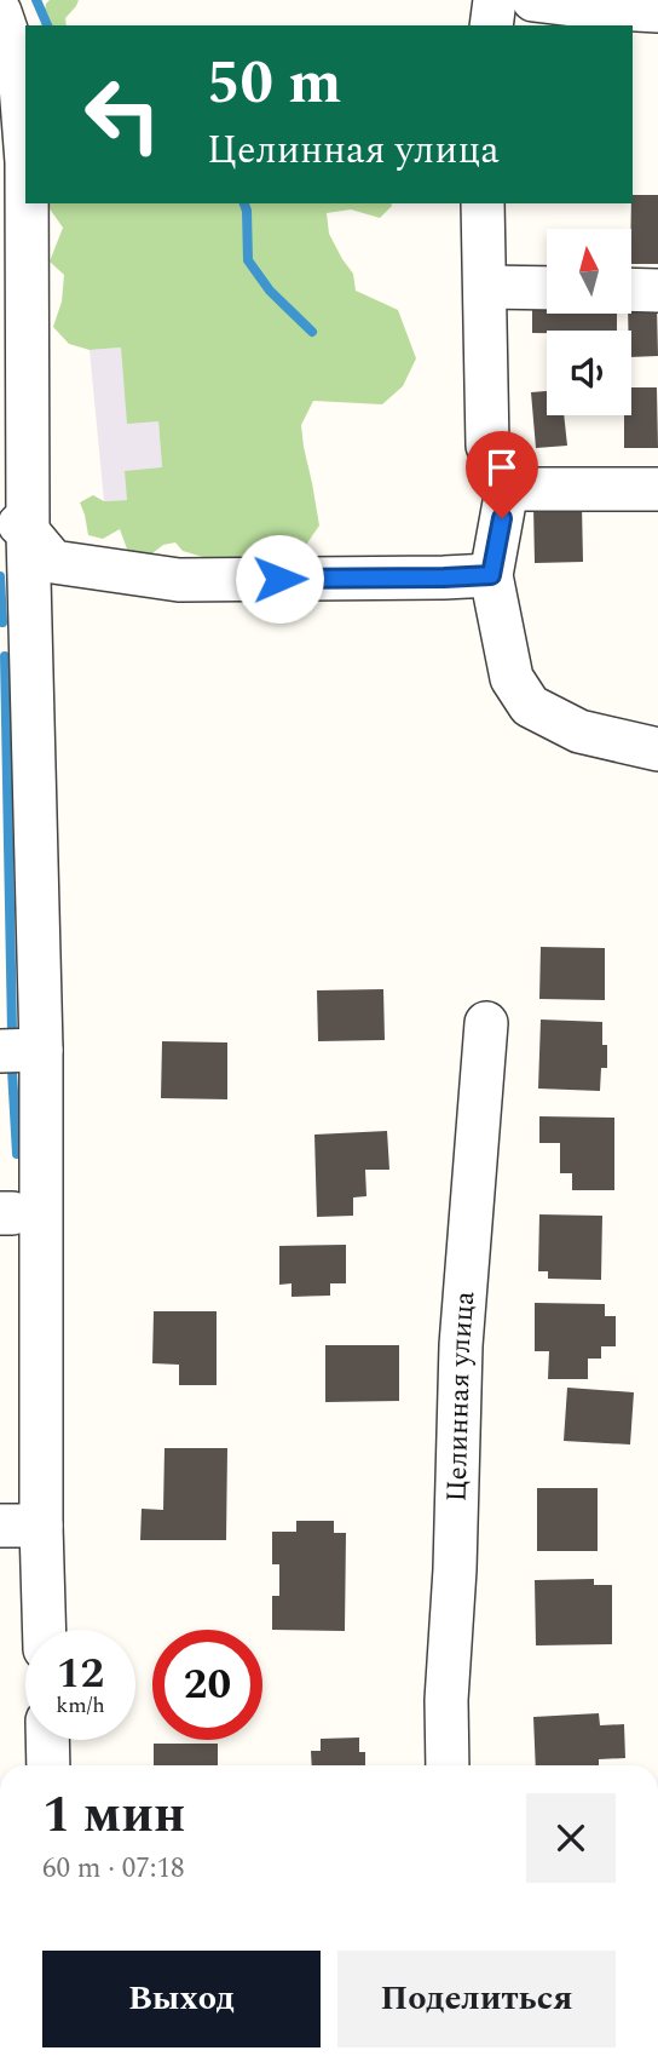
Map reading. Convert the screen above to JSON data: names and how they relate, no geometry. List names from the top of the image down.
{
  "streets": {
    "street": ["Целинная улица"]
  },
  "north": "top",
  "page": {
    "turn": ["50 m", "Целинная улица"],
    "speed": "12 km/h",
    "limit": "20",
    "heading": ["1 мин", "60 m · 07:18"],
    "buttons": ["Выход", "Поделиться"]
  }
}
